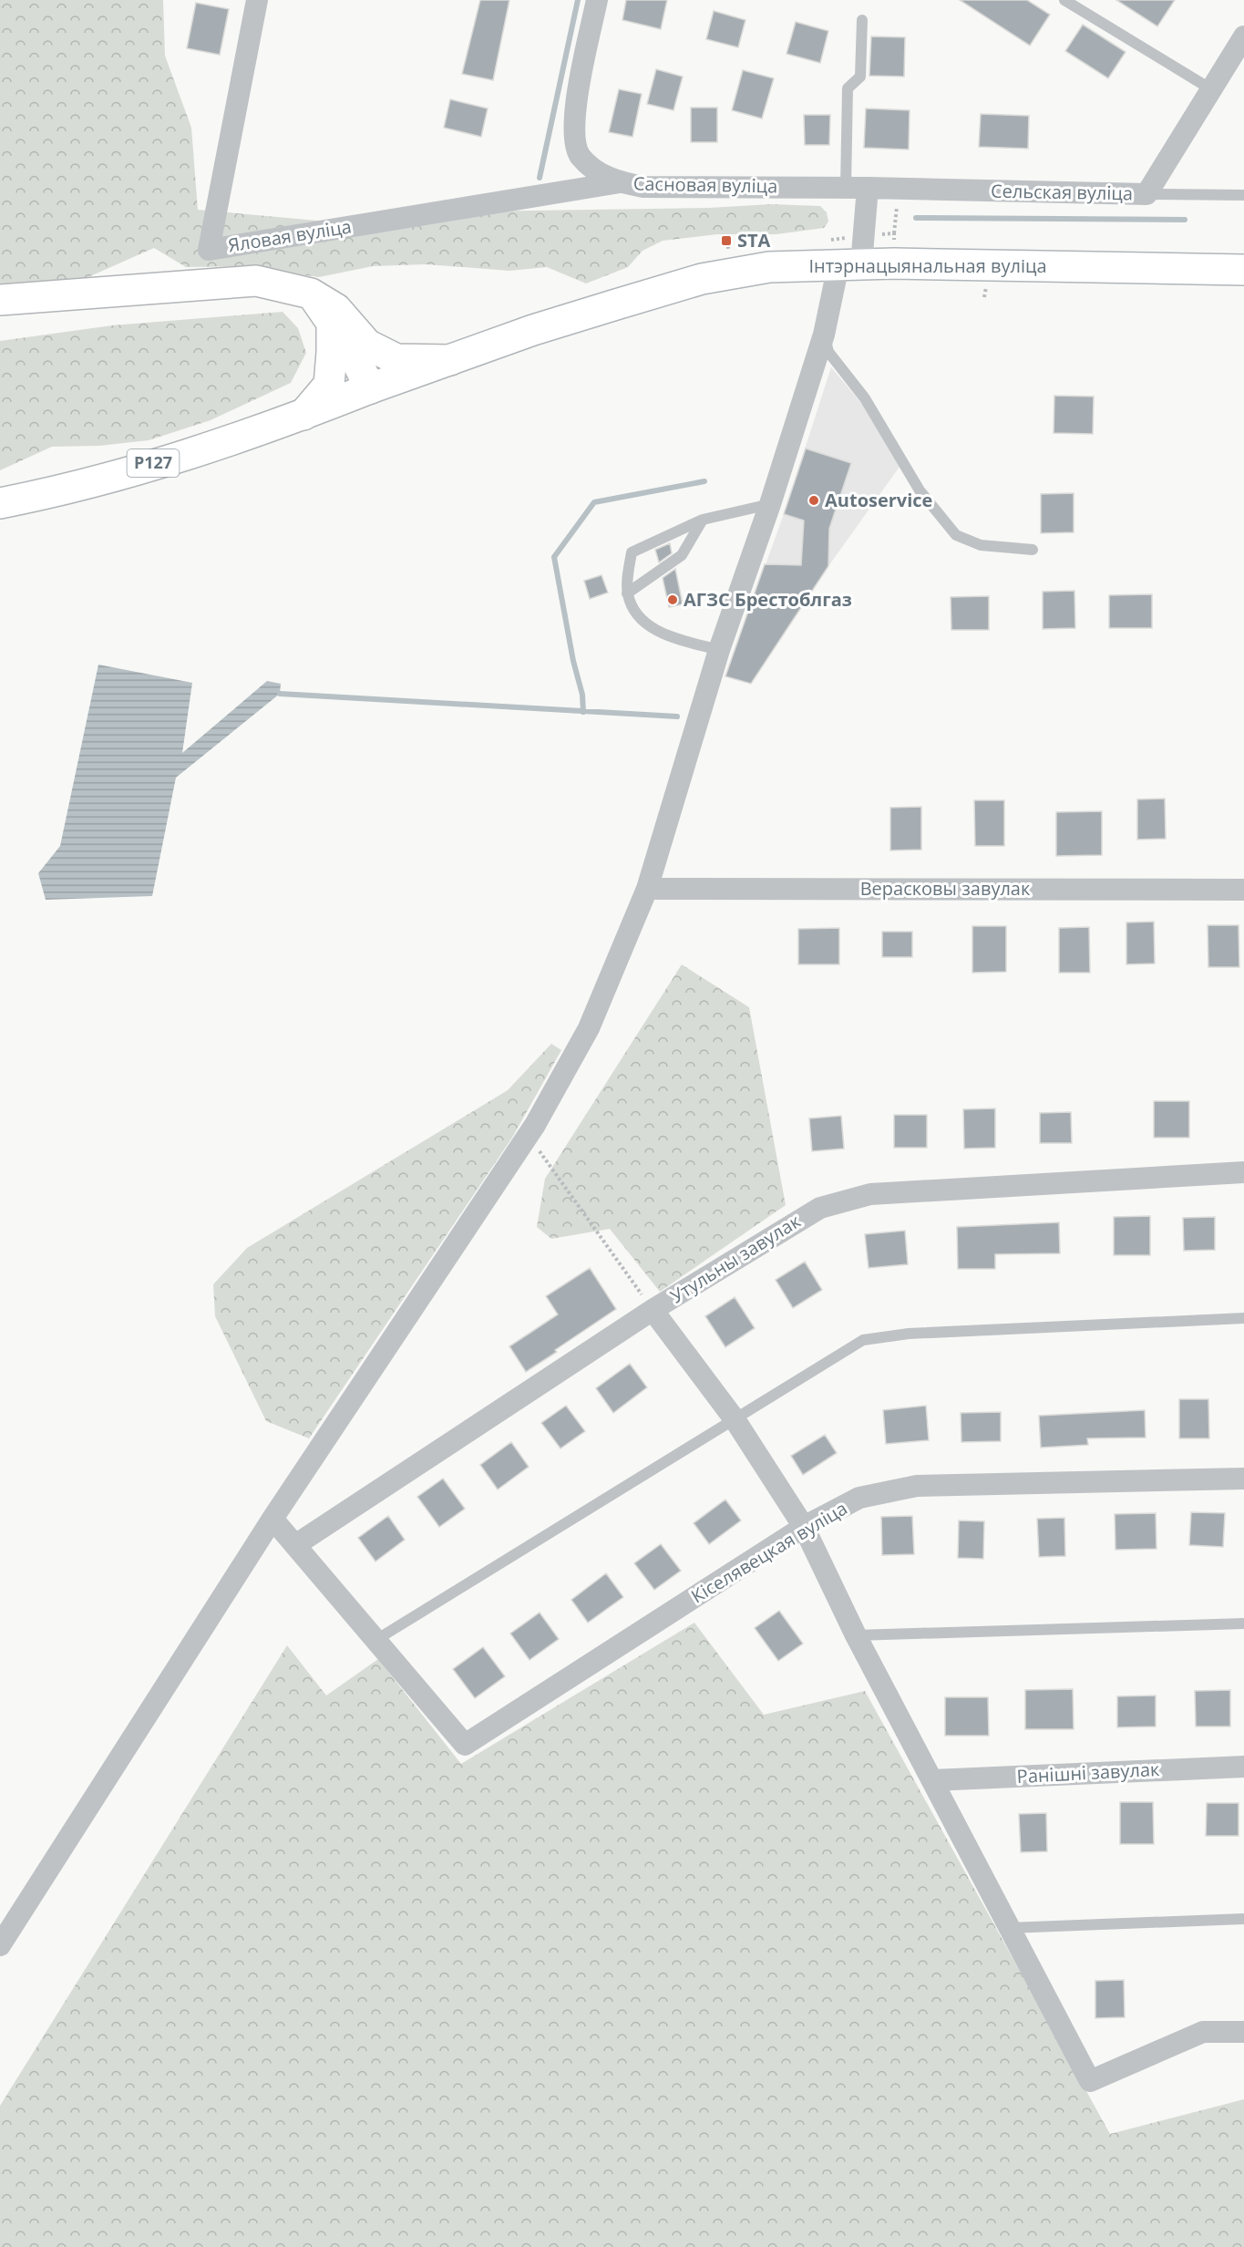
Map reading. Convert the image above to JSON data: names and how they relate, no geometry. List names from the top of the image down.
{
  "streets": {
    "main road": ["Інтэрнацыянальная вуліца", "Р127"],
    "street": [
      "Сасновая вуліца",
      "Сельская вуліца",
      "Яловая вуліца",
      "Верасковы завулак",
      "Утульны завулак",
      "Кіселявецкая вуліца",
      "Ранішні завулак"
    ]
  },
  "crossings": [
    ["Сасновая вуліца", "Сельская вуліца"],
    ["Сасновая вуліца", "Яловая вуліца"],
    ["Інтэрнацыянальная вуліца", "Р127"]
  ],
  "places": {
    "transit": ["STA"],
    "other": ["Autoservice", "АГЗС Брестоблгаз"]
  }
}
